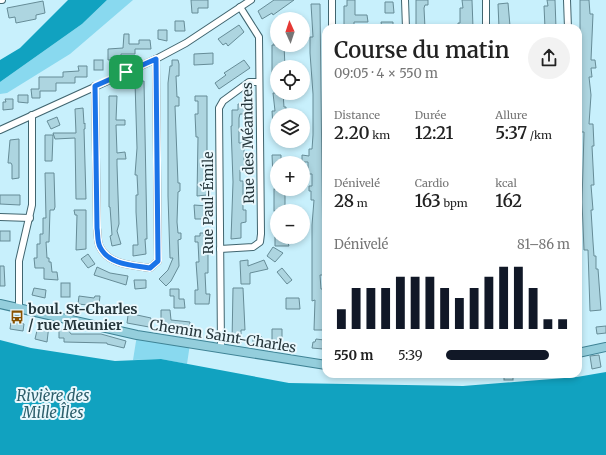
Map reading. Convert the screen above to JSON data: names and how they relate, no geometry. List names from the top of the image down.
{
  "streets": {
    "main road": ["Chemin Saint-Charles"],
    "street": ["Rue des Méandres", "Rue Paul-Émile"]
  },
  "crossings": [
    ["Rue des Méandres", "Rue Paul-Émile"],
    ["Rue Paul-Émile", "Chemin Saint-Charles"]
  ],
  "water": ["Rivière des Mille Îles"],
  "places": {
    "bus stop": ["boul. St-Charles / rue Meunier"]
  },
  "north": "top",
  "page": {
    "map_buttons": ["+", "−"],
    "heading": ["Course du matin", "09:05 · 4 × 550 m"],
    "stats": [
      ["Distance", "2.20 km"],
      ["Durée", "12:21"],
      ["Allure", "5:37 /km"],
      ["Dénivelé", "28 m"],
      ["Cardio", "163 bpm"],
      ["kcal", "162"]
    ],
    "chart": ["Dénivelé", "81–86 m"],
    "list": [
      {
        "name": "550 m",
        "note": "5:39"
      }
    ]
  }
}
